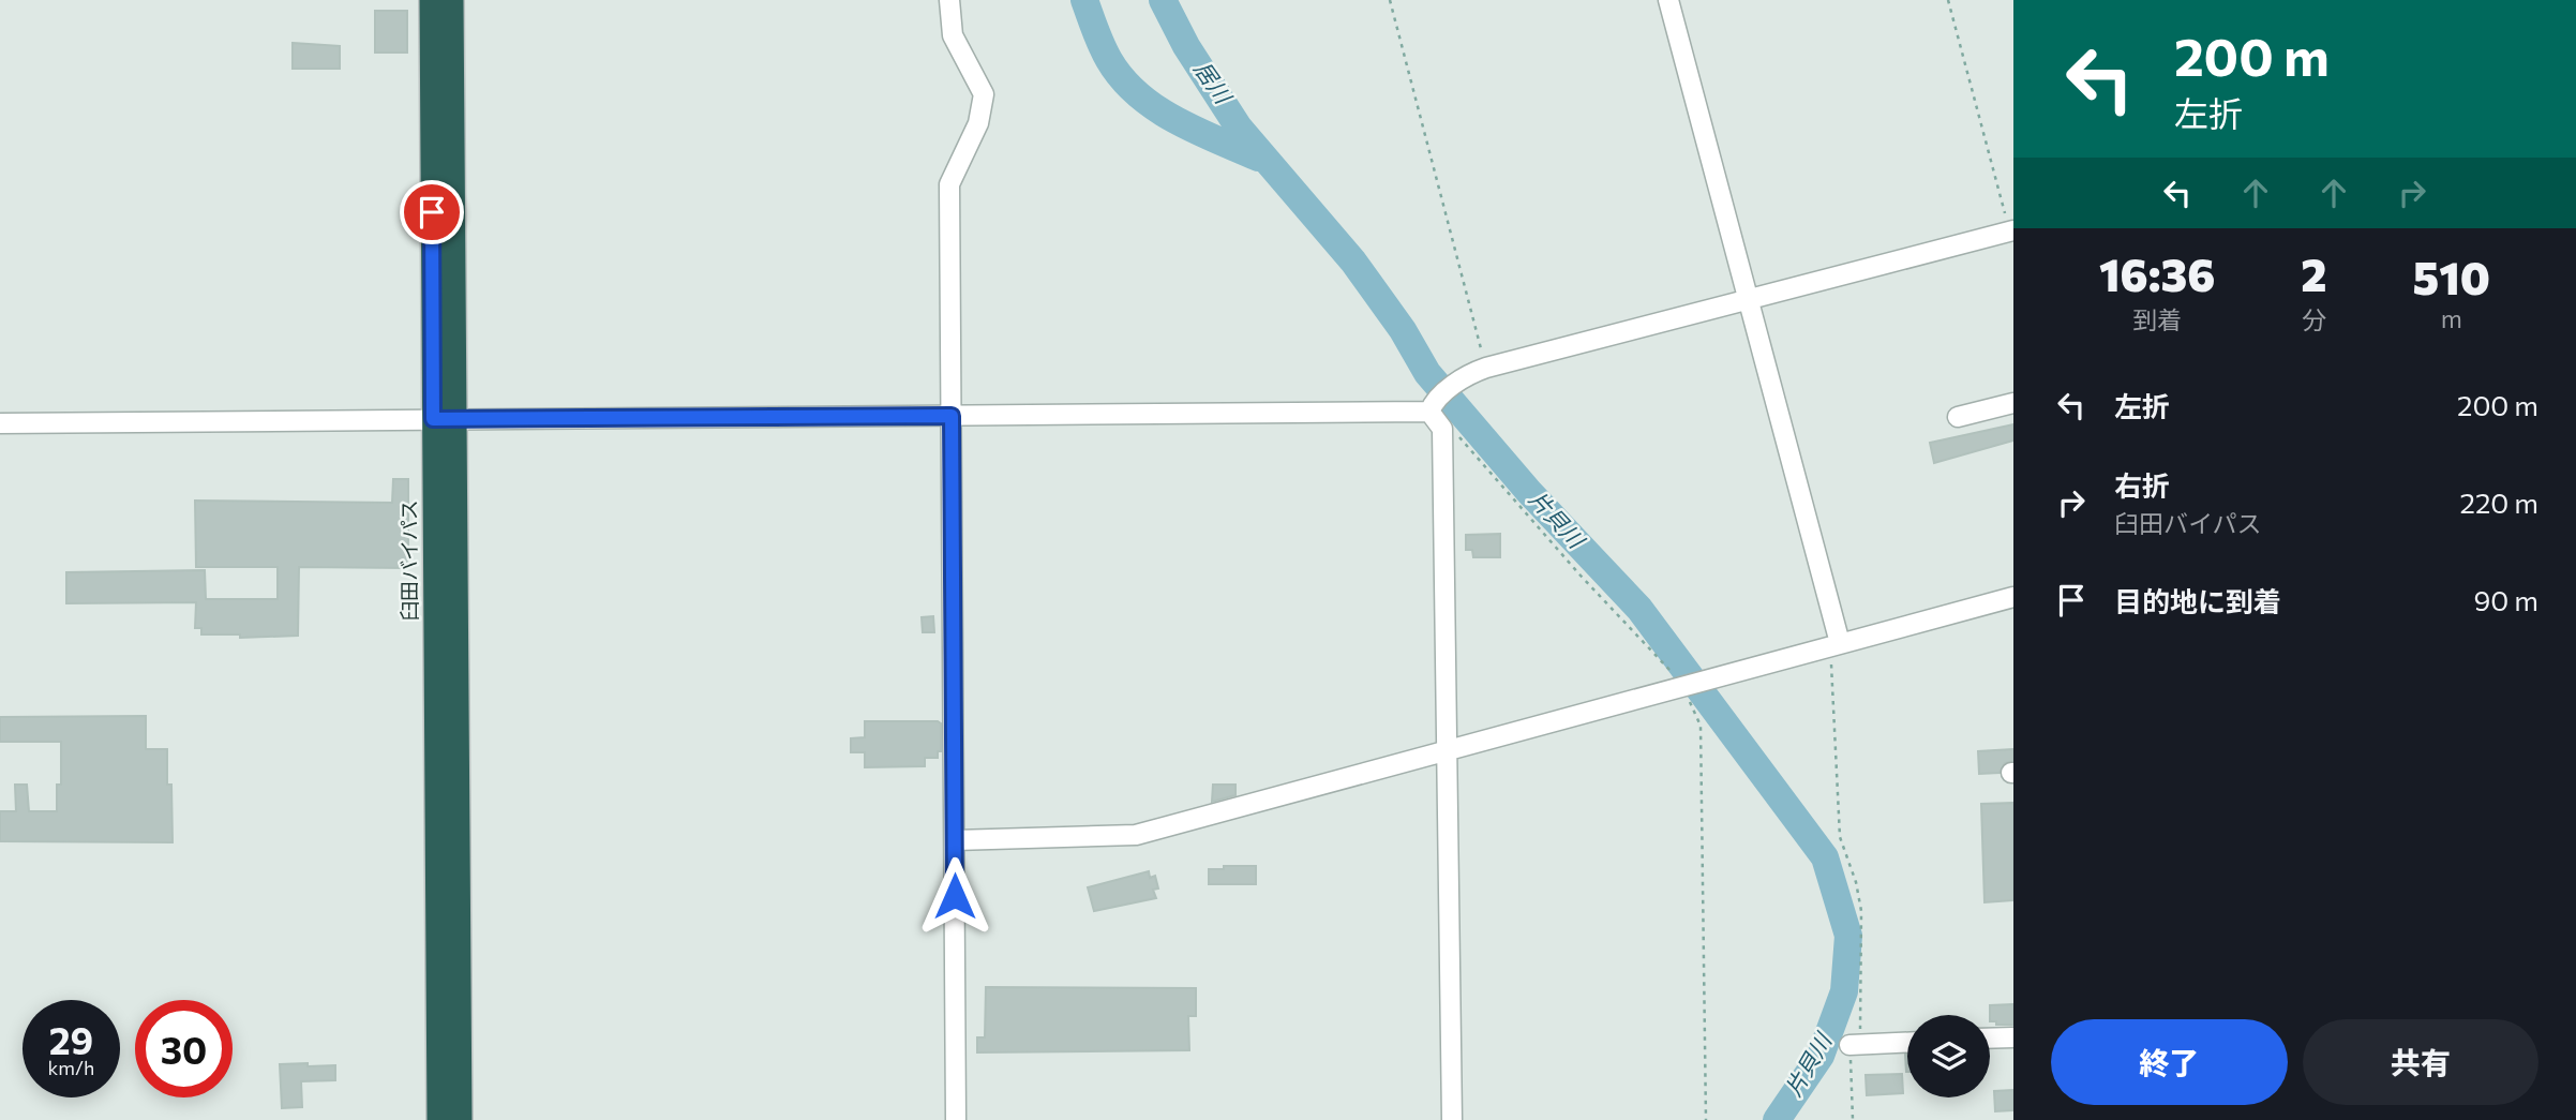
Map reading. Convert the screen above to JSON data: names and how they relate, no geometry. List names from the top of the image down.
{
  "streets": {
    "highway": ["臼田バイパス"]
  },
  "water": ["居川", "片貝川"],
  "page": {
    "turn": ["200 m", "左折"],
    "eta": [
      "16:36",
      "到着",
      "2",
      "分",
      "510",
      "m"
    ],
    "list": [
      {
        "name": "左折",
        "value": "200 m"
      },
      {
        "name": "右折",
        "note": "臼田バイパス",
        "value": "220 m"
      },
      {
        "name": "目的地に到着",
        "value": "90 m"
      }
    ],
    "speed": "29 km/h",
    "limit": "30",
    "buttons": ["終了", "共有"]
  }
}
